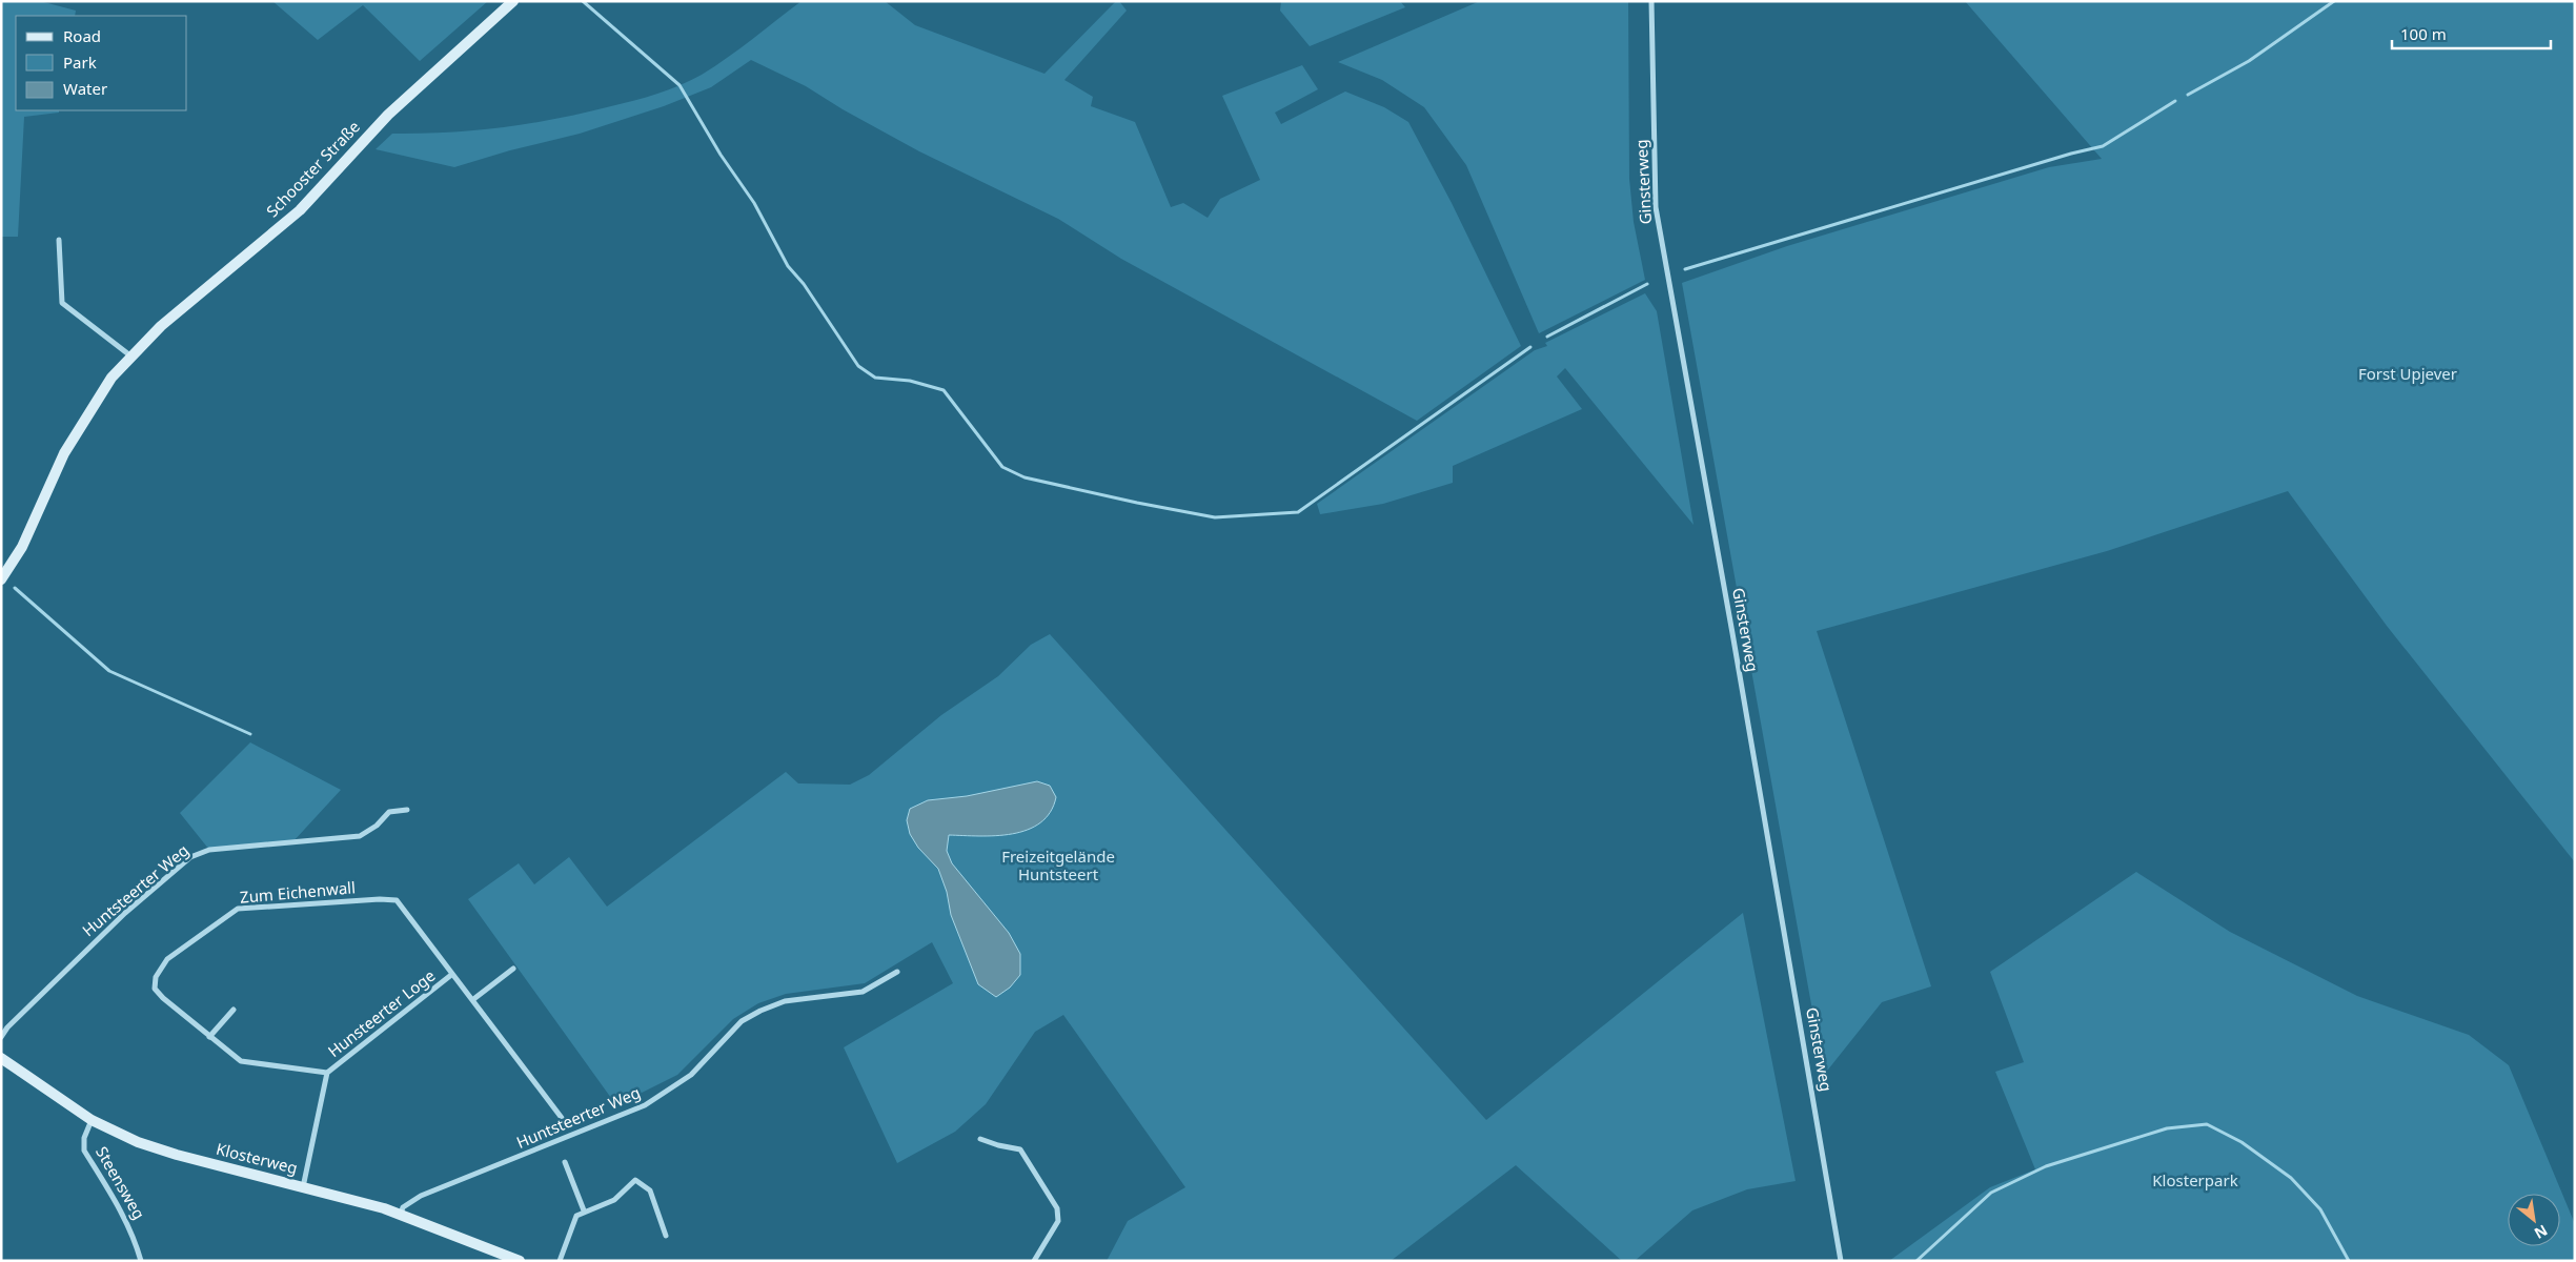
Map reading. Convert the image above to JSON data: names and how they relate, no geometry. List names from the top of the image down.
{
  "streets": {
    "street": [
      "Schooster Straße",
      "Ginsterweg",
      "Huntsteerter Weg",
      "Zum Eichenwall",
      "Hunsteerter Loge",
      "Klosterweg",
      "Steensweg"
    ]
  },
  "crossings": [
    ["Huntsteerter Weg", "Klosterweg"],
    ["Zum Eichenwall", "Hunsteerter Loge"],
    ["Klosterweg", "Steensweg"]
  ],
  "parks": ["Forst Upjever", "Freizeitgelände Huntsteert", "Klosterpark"],
  "legend": ["Road", "Park", "Water"],
  "scale_bar": "100 m",
  "north": "bottom right"
}
